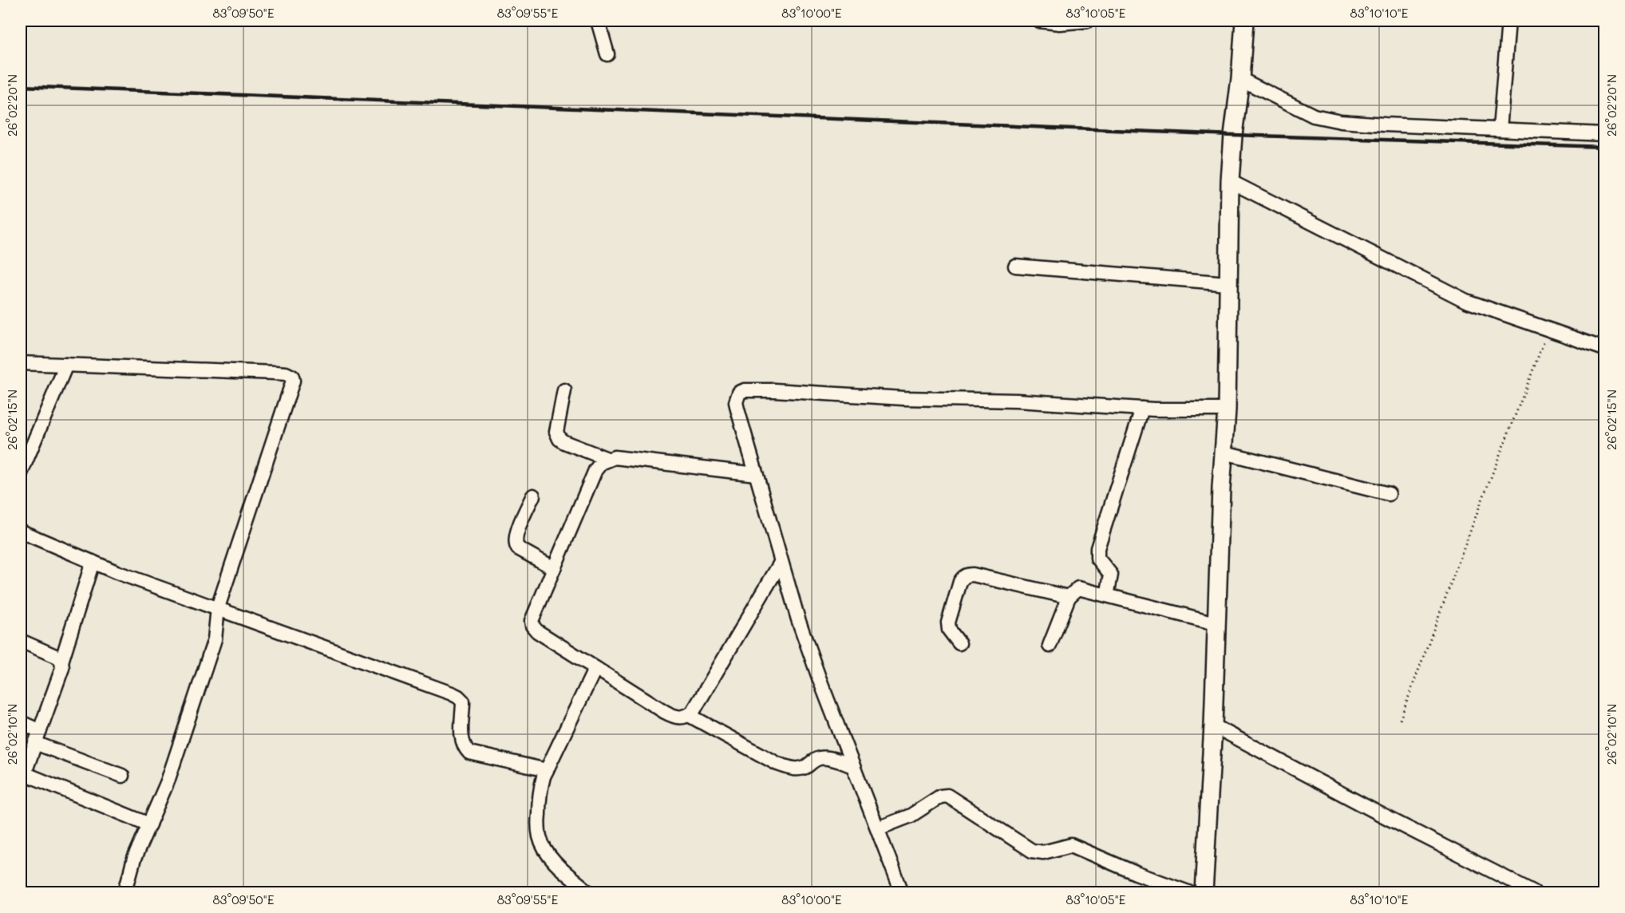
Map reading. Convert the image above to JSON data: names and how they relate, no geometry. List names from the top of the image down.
{
  "coordinates": [
    "83°09'50\"E",
    "83°09'55\"E",
    "83°10'00\"E",
    "83°10'05\"E",
    "83°10'10\"E",
    "26°02'20\"N",
    "26°02'15\"N",
    "26°02'10\"N"
  ]
}
